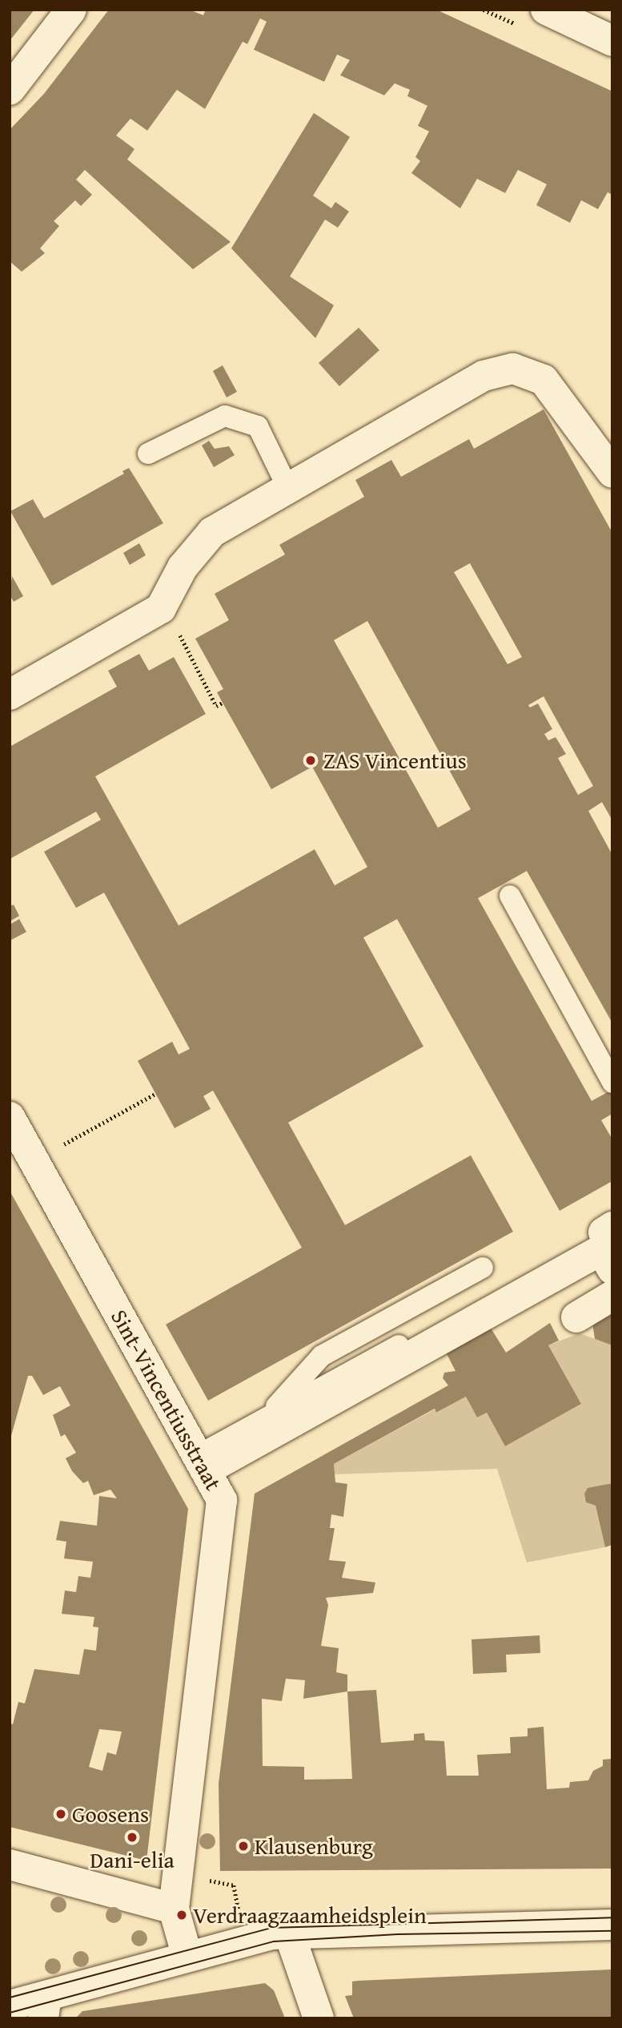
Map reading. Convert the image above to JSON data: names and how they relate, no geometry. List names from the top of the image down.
{
  "streets": {
    "street": ["Sint-Vincentiusstraat"]
  },
  "places": [
    "ZAS Vincentius",
    "Goosens",
    "Dani-elia",
    "Klausenburg",
    "Verdraagzaamheidsplein"
  ]
}
